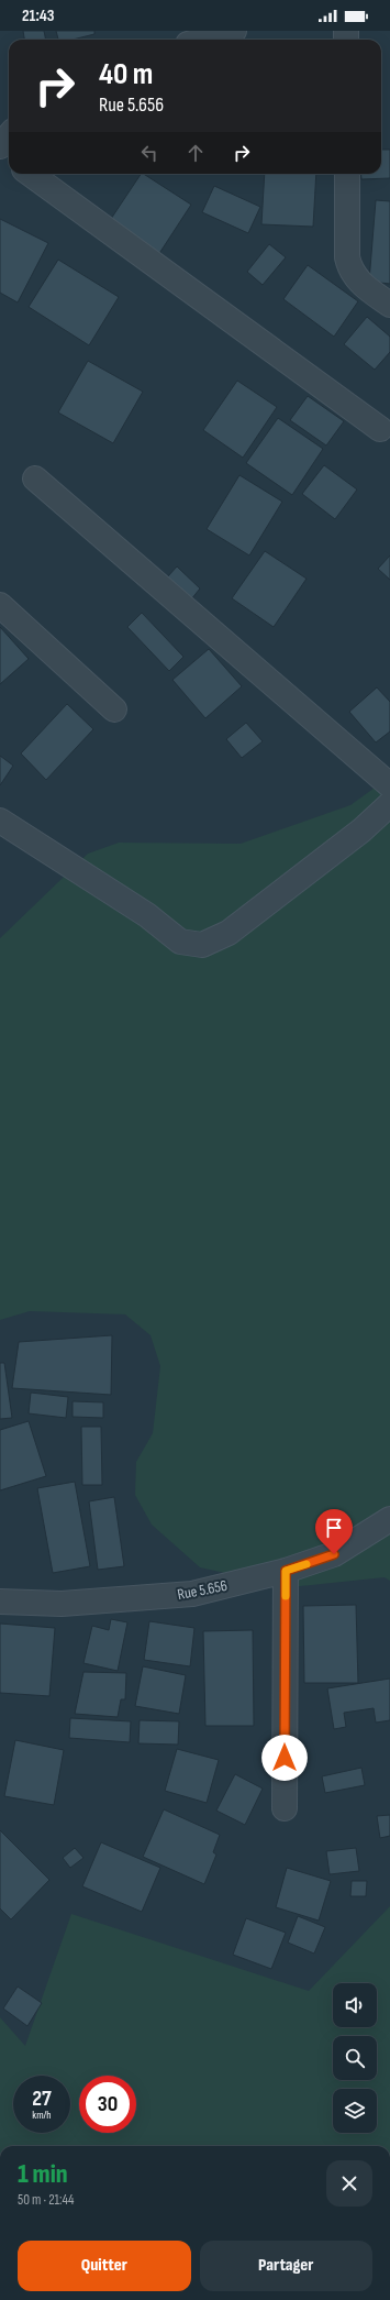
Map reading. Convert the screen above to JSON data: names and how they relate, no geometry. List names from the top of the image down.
{
  "streets": {
    "street": ["Rue 5.656"]
  },
  "page": {
    "status": "21:43",
    "turn": ["40 m", "Rue 5.656"],
    "speed": "27 km/h",
    "limit": "30",
    "heading": ["1 min", "50 m · 21:44"],
    "buttons": ["Quitter", "Partager"]
  }
}
